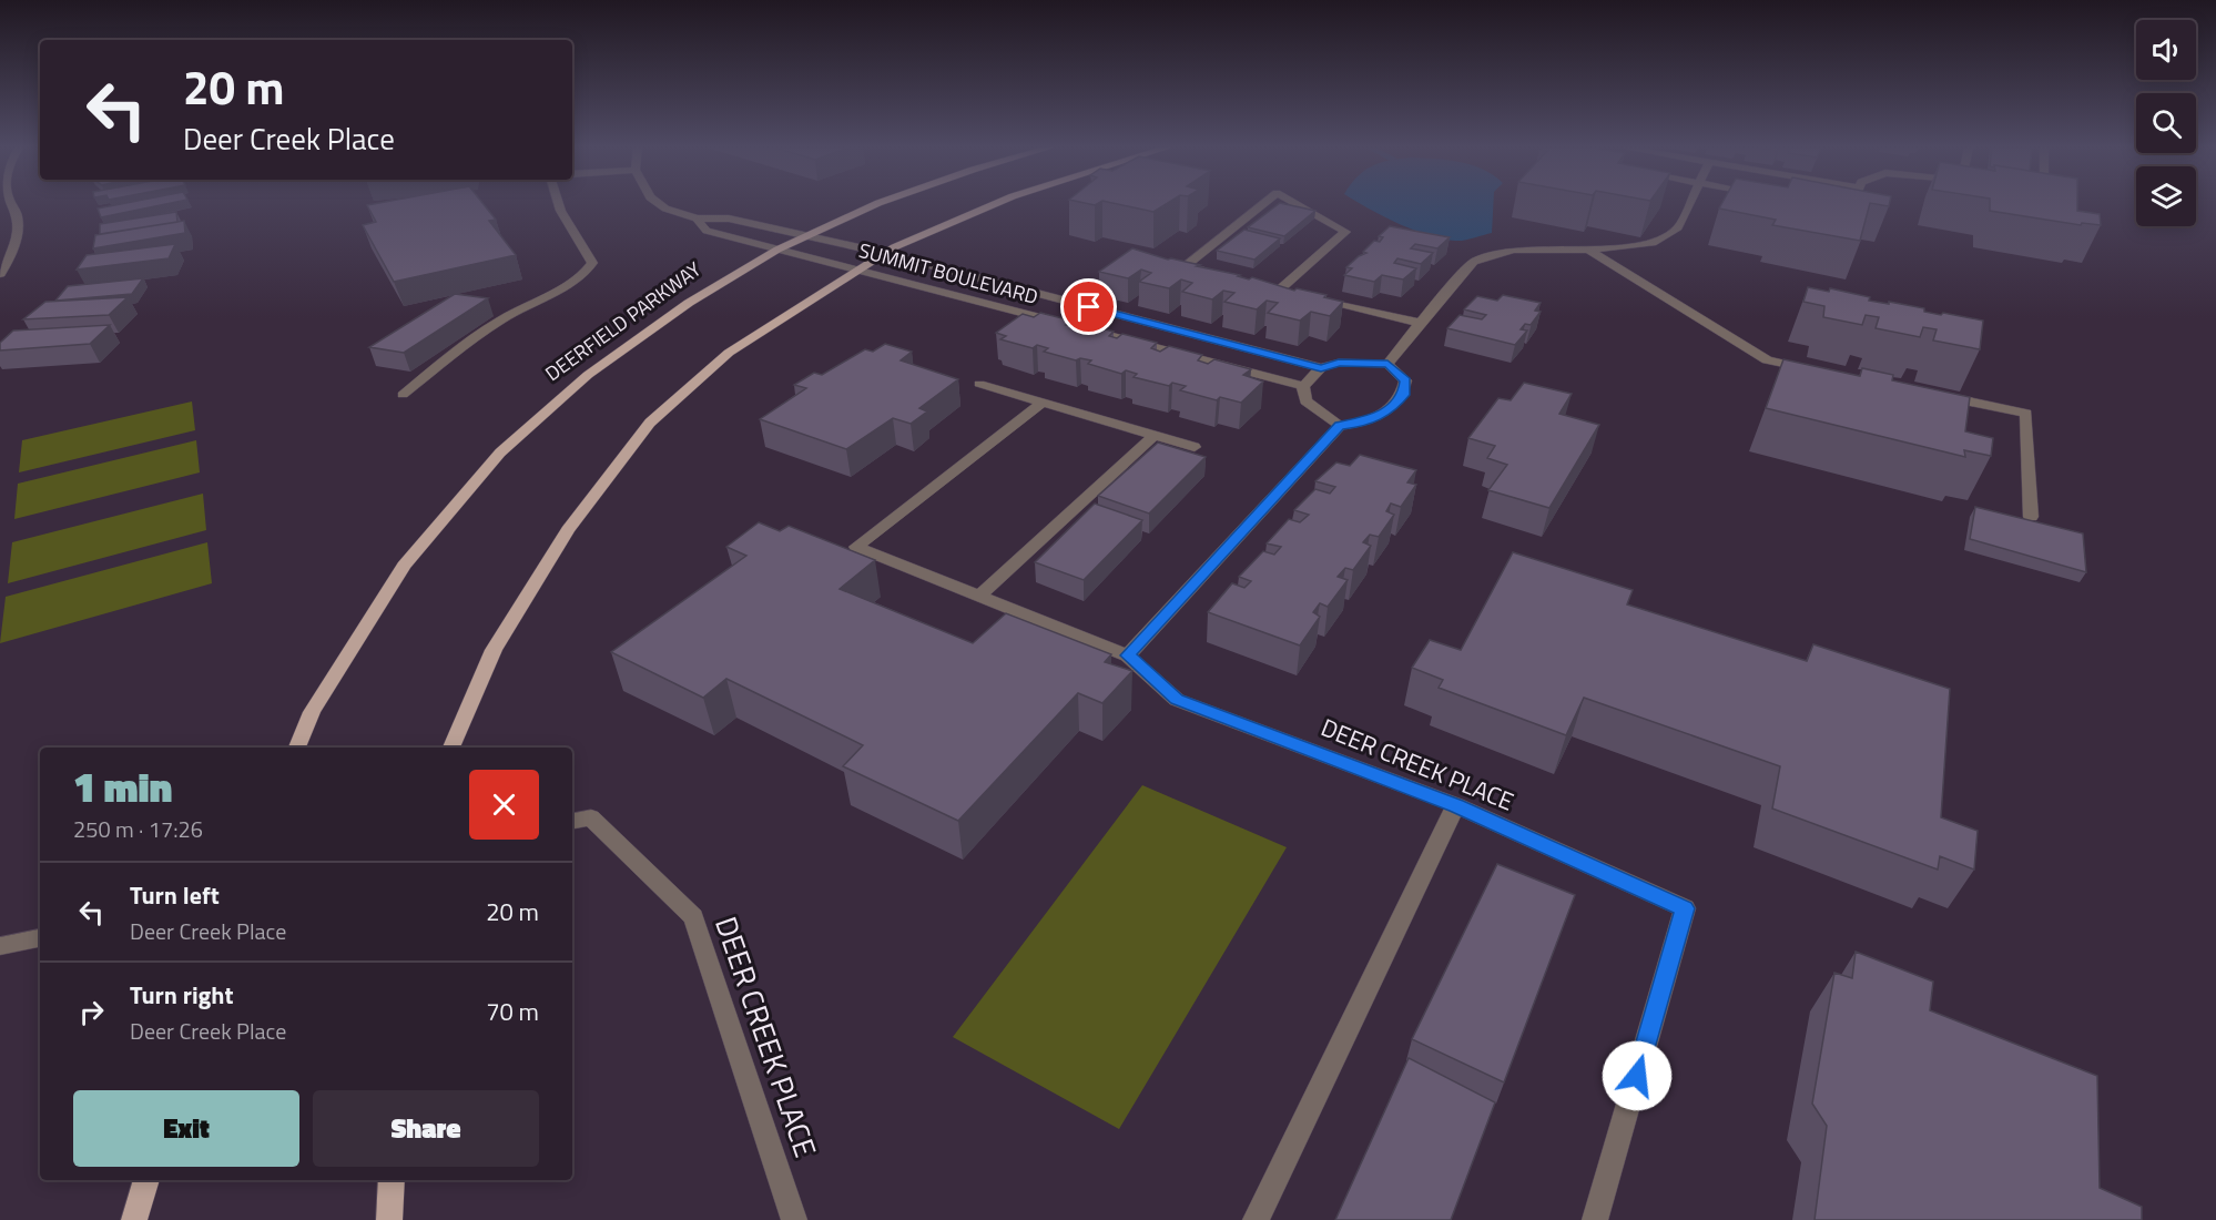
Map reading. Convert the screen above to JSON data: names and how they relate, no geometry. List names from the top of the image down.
{
  "streets": {
    "main road": ["DEERFIELD PARKWAY"],
    "street": ["SUMMIT BOULEVARD", "DEER CREEK PLACE"]
  },
  "crossings": [
    ["SUMMIT BOULEVARD", "DEERFIELD PARKWAY"]
  ],
  "page": {
    "turn": ["20 m", "Deer Creek Place"],
    "heading": ["1 min", "250 m · 17:26"],
    "list": [
      {
        "name": "Turn left",
        "note": "Deer Creek Place",
        "value": "20 m"
      },
      {
        "name": "Turn right",
        "note": "Deer Creek Place",
        "value": "70 m"
      }
    ],
    "buttons": ["Exit", "Share"]
  }
}
